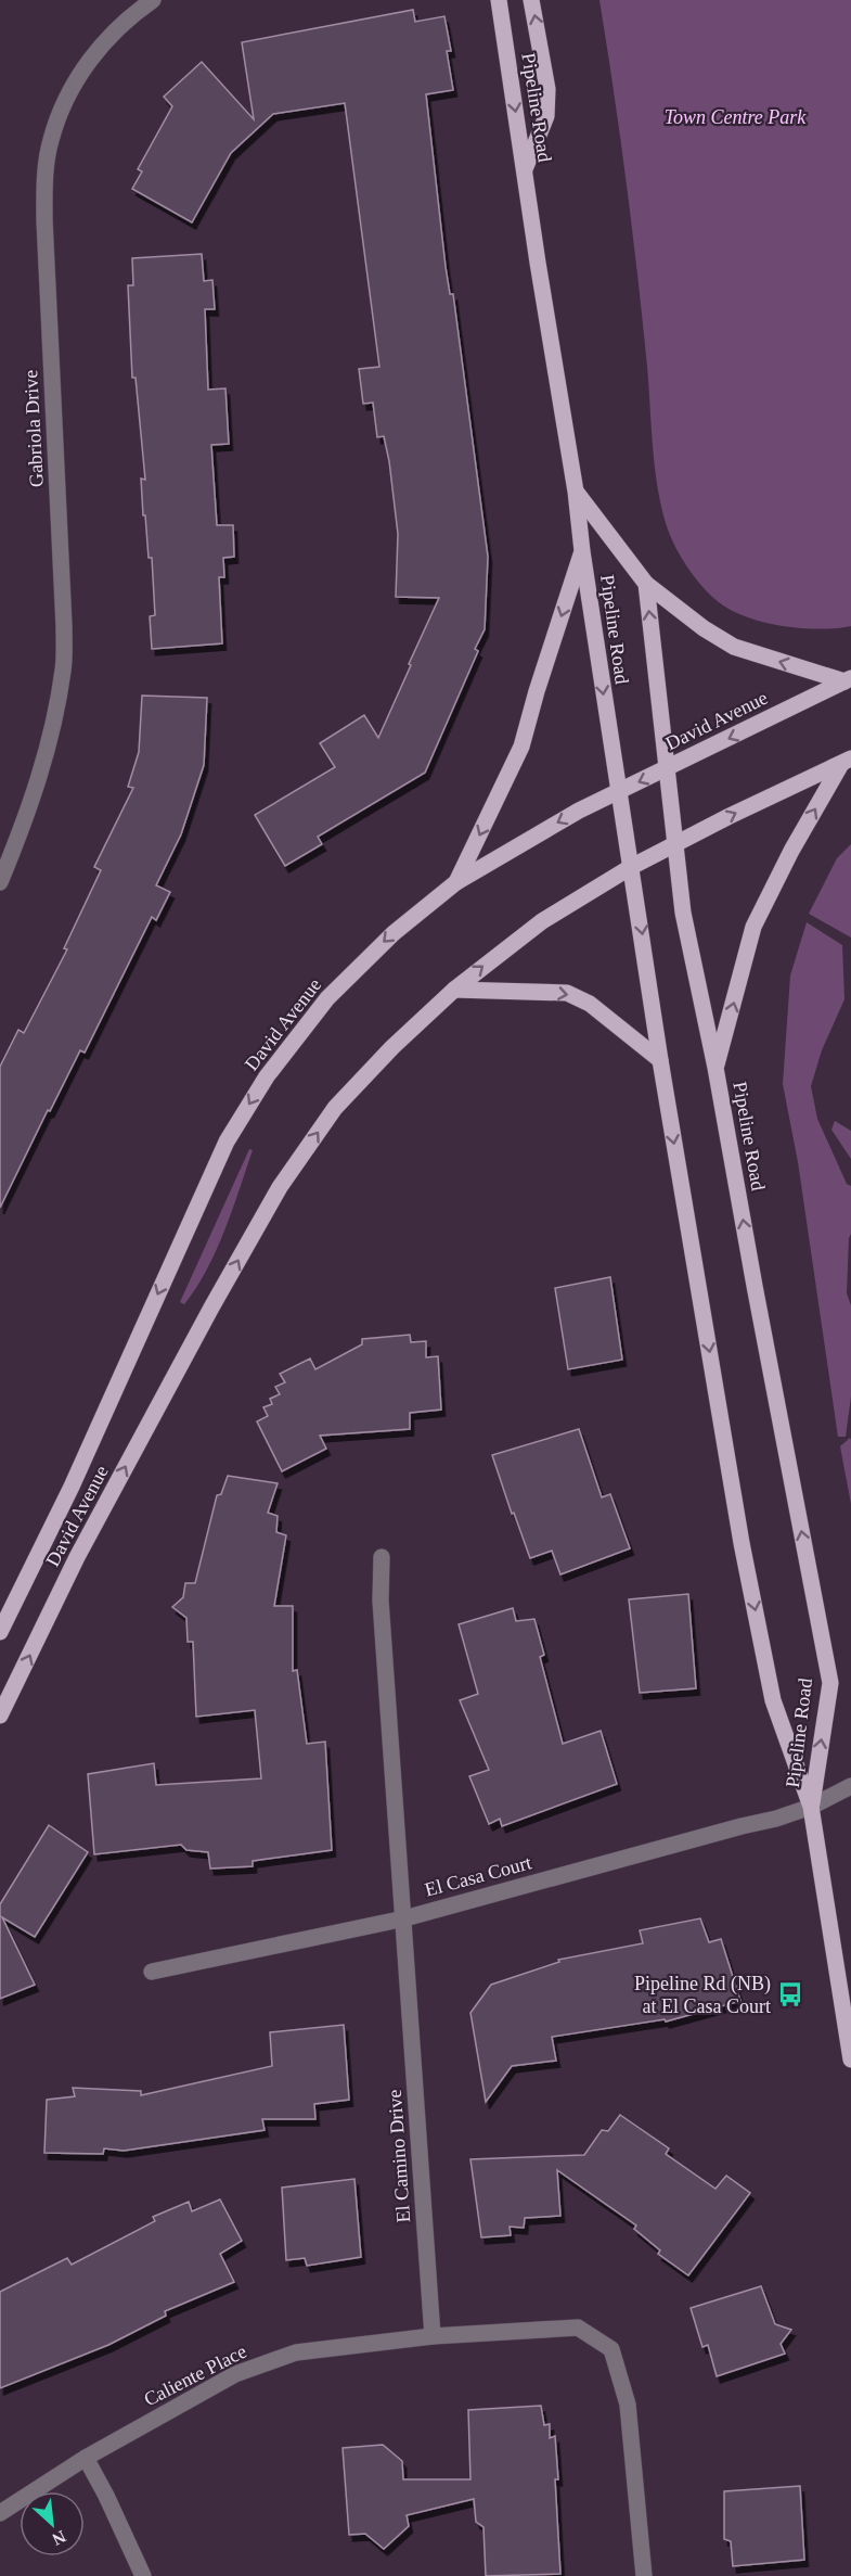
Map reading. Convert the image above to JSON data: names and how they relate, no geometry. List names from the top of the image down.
{
  "streets": {
    "main road": ["Pipeline Road", "David Avenue"],
    "street": [
      "Gabriola Drive",
      "El Casa Court",
      "El Camino Drive",
      "Caliente Place"
    ]
  },
  "crossings": [
    ["Pipeline Road", "David Avenue"],
    ["Pipeline Road", "El Casa Court"],
    ["El Casa Court", "El Camino Drive"],
    ["El Camino Drive", "Caliente Place"]
  ],
  "parks": ["Town Centre Park"],
  "places": {
    "bus stop": ["Pipeline Rd (NB) at El Casa Court"]
  },
  "north": "bottom right"
}
